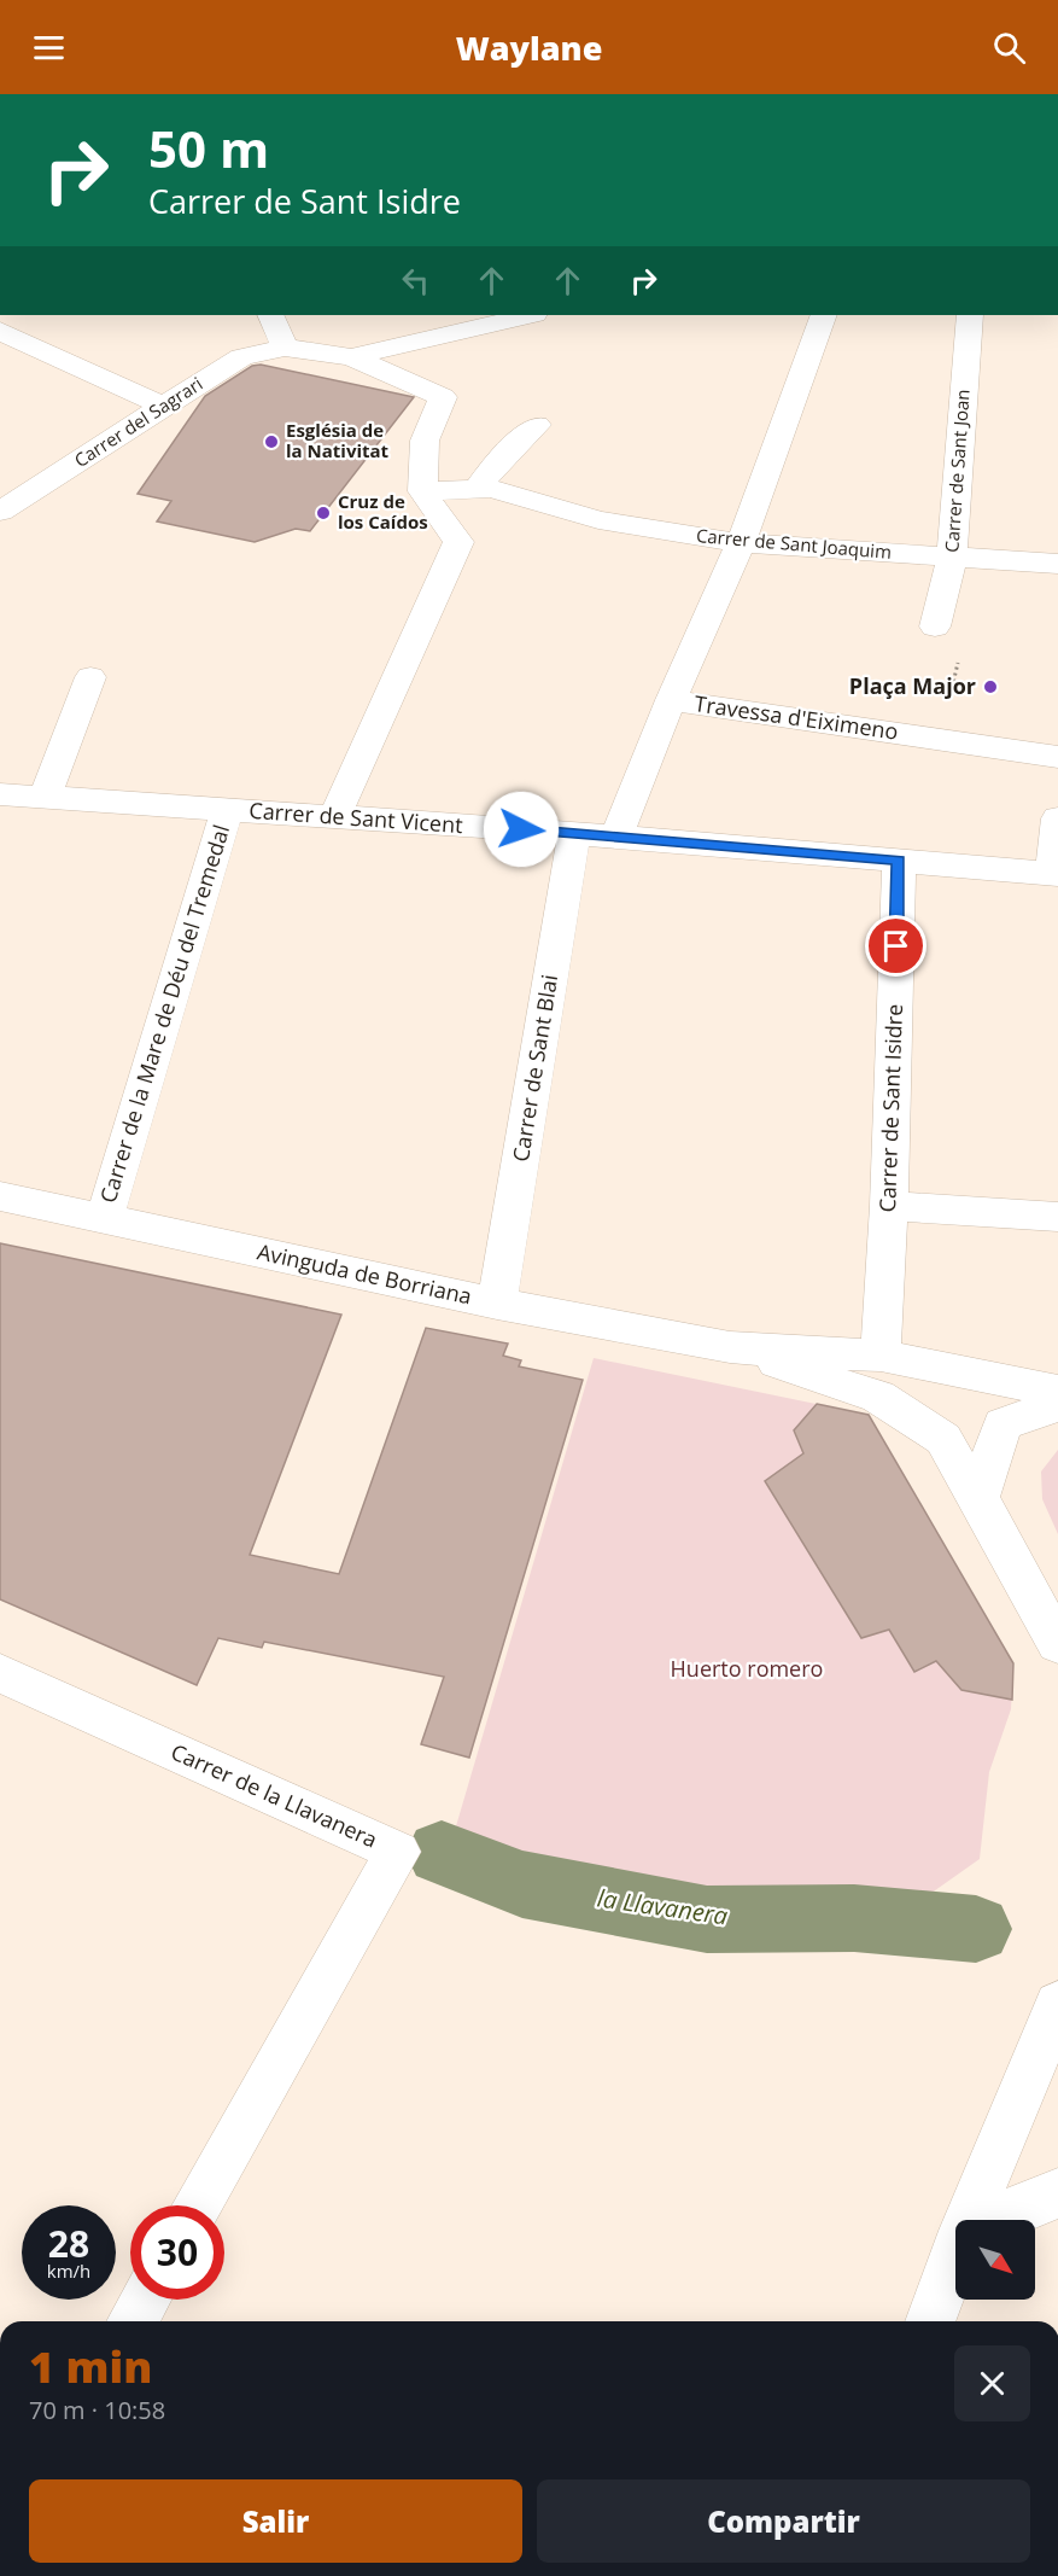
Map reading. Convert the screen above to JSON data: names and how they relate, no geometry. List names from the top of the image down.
{
  "streets": {
    "street": [
      "Carrer del Sagrari",
      "Carrer de Sant Joan",
      "Carrer de Sant Joaquim",
      "Travessa d'Eiximeno",
      "Carrer de Sant Vicent",
      "Carrer de la Mare de Déu del Tremedal",
      "Carrer de Sant Blai",
      "Carrer de Sant Isidre",
      "Avinguda de Borriana",
      "Carrer de la Llavanera"
    ]
  },
  "crossings": [
    ["Carrer de Sant Joan", "Carrer de Sant Joaquim"],
    ["Carrer de Sant Vicent", "Carrer de la Mare de Déu del Tremedal"],
    ["Carrer de Sant Vicent", "Carrer de Sant Blai"],
    ["Carrer de Sant Vicent", "Carrer de Sant Isidre"],
    ["Carrer de la Mare de Déu del Tremedal", "Avinguda de Borriana"],
    ["Carrer de Sant Blai", "Avinguda de Borriana"],
    ["Carrer de Sant Isidre", "Avinguda de Borriana"]
  ],
  "water": ["la Llavanera"],
  "parks": ["Huerto romero"],
  "places": ["Església de la Nativitat", "Cruz de los Caídos", "Plaça Major"],
  "north": "bottom right",
  "page": {
    "header": "Waylane",
    "turn": ["50 m", "Carrer de Sant Isidre"],
    "speed": "28 km/h",
    "limit": "30",
    "heading": ["1 min", "70 m · 10:58"],
    "buttons": ["Salir", "Compartir"]
  }
}
